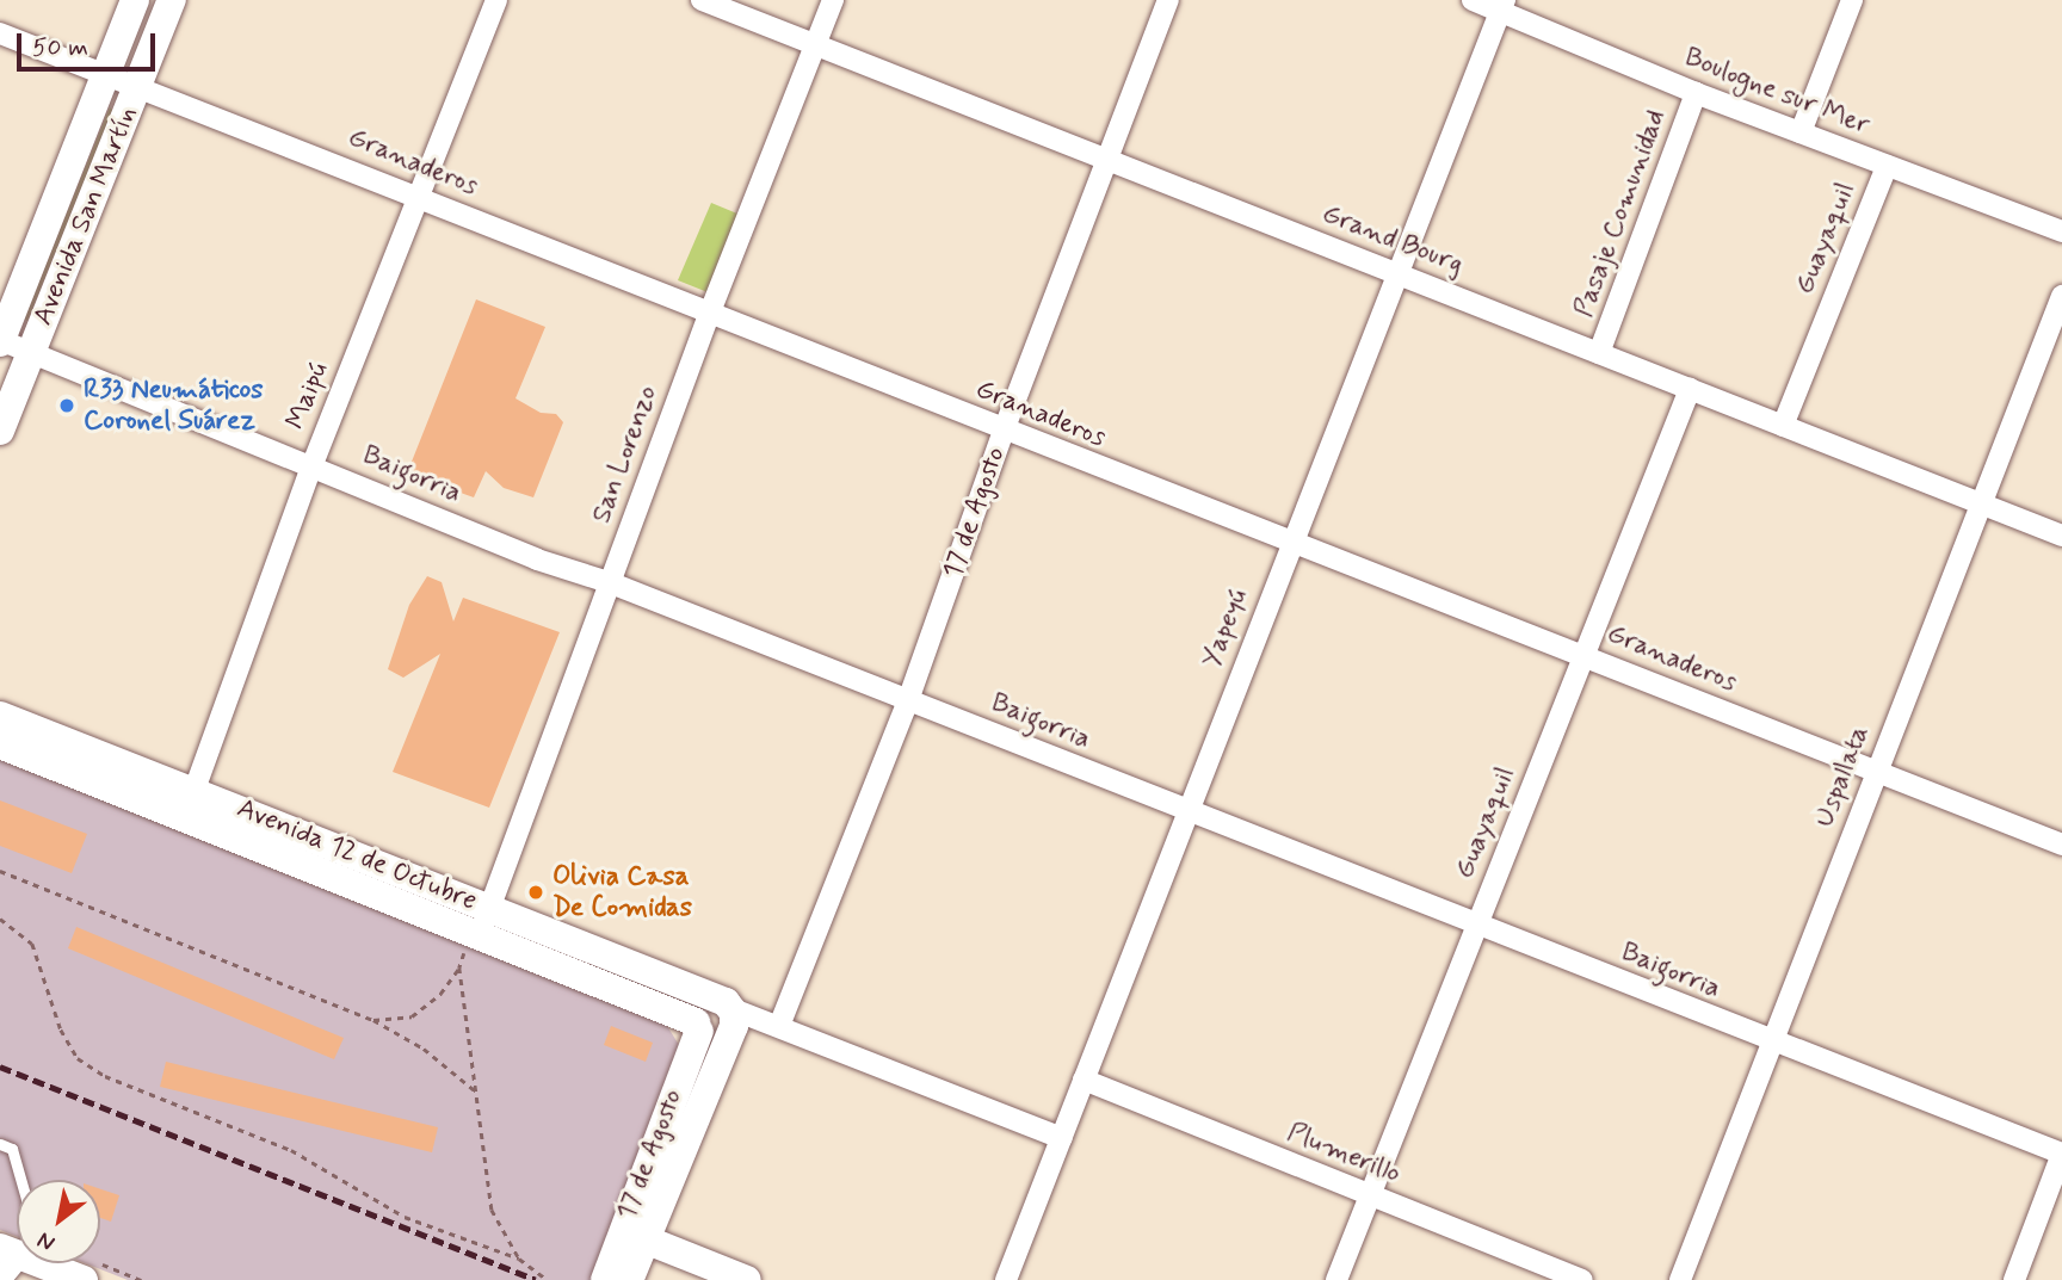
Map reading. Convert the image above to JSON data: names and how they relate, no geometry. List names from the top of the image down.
{
  "streets": {
    "main road": ["Avenida San Martín", "17 de Agosto", "Avenida 12 de Octubre"],
    "street": [
      "Boulogne sur Mer",
      "Granaderos",
      "Pasaje Comunidad",
      "Guayaquil",
      "Grand Bourg",
      "Maipú",
      "San Lorenzo",
      "Baigorria",
      "Yapeyú",
      "Uspallata",
      "Plumerillo"
    ]
  },
  "crossings": [
    ["Boulogne sur Mer", "Pasaje Comunidad"],
    ["Boulogne sur Mer", "Guayaquil"],
    ["Boulogne sur Mer", "Yapeyú"],
    ["Granaderos", "Avenida San Martín"],
    ["Granaderos", "Guayaquil"],
    ["Granaderos", "Maipú"],
    ["Granaderos", "San Lorenzo"],
    ["Granaderos", "17 de Agosto"],
    ["Granaderos", "Yapeyú"],
    ["Granaderos", "Uspallata"],
    ["Pasaje Comunidad", "Grand Bourg"],
    ["Avenida San Martín", "Baigorria"],
    ["Guayaquil", "Grand Bourg"],
    ["Guayaquil", "Baigorria"],
    ["Guayaquil", "Plumerillo"],
    ["Grand Bourg", "San Lorenzo"],
    ["Grand Bourg", "17 de Agosto"],
    ["Grand Bourg", "Yapeyú"],
    ["Grand Bourg", "Uspallata"],
    ["Maipú", "Baigorria"],
    ["Maipú", "Avenida 12 de Octubre"],
    ["San Lorenzo", "Baigorria"],
    ["San Lorenzo", "Avenida 12 de Octubre"],
    ["Baigorria", "17 de Agosto"],
    ["Baigorria", "Yapeyú"],
    ["Baigorria", "Uspallata"],
    ["17 de Agosto", "Avenida 12 de Octubre"],
    ["Yapeyú", "Plumerillo"]
  ],
  "places": ["R33 Neumáticos Coronel Suárez", "Olivia Casa De Comidas"],
  "scale_bar": "50 m",
  "north": "bottom left"
}
